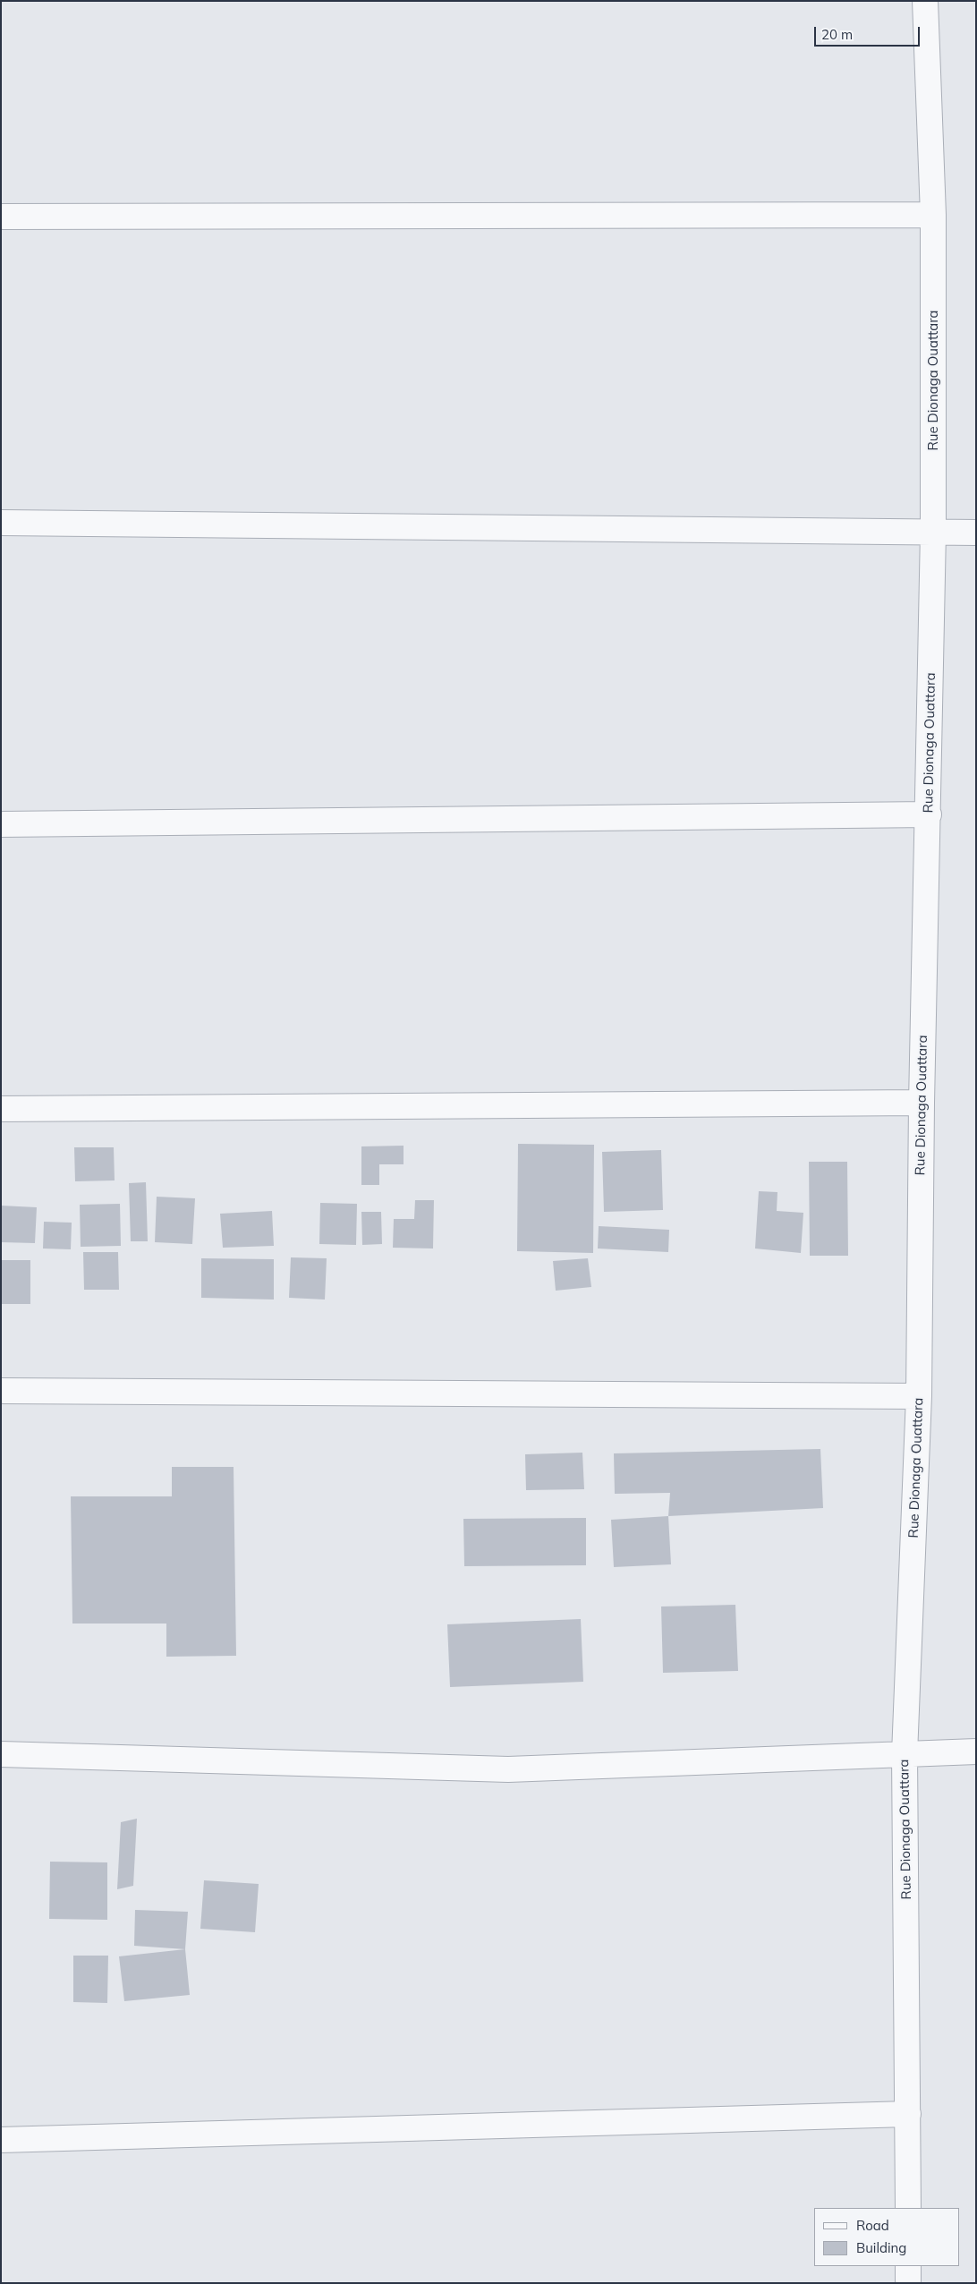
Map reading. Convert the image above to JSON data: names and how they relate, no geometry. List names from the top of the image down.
{
  "streets": {
    "street": ["Rue Dionaga Ouattara"]
  },
  "legend": ["Road", "Building"],
  "scale_bar": "20 m"
}
